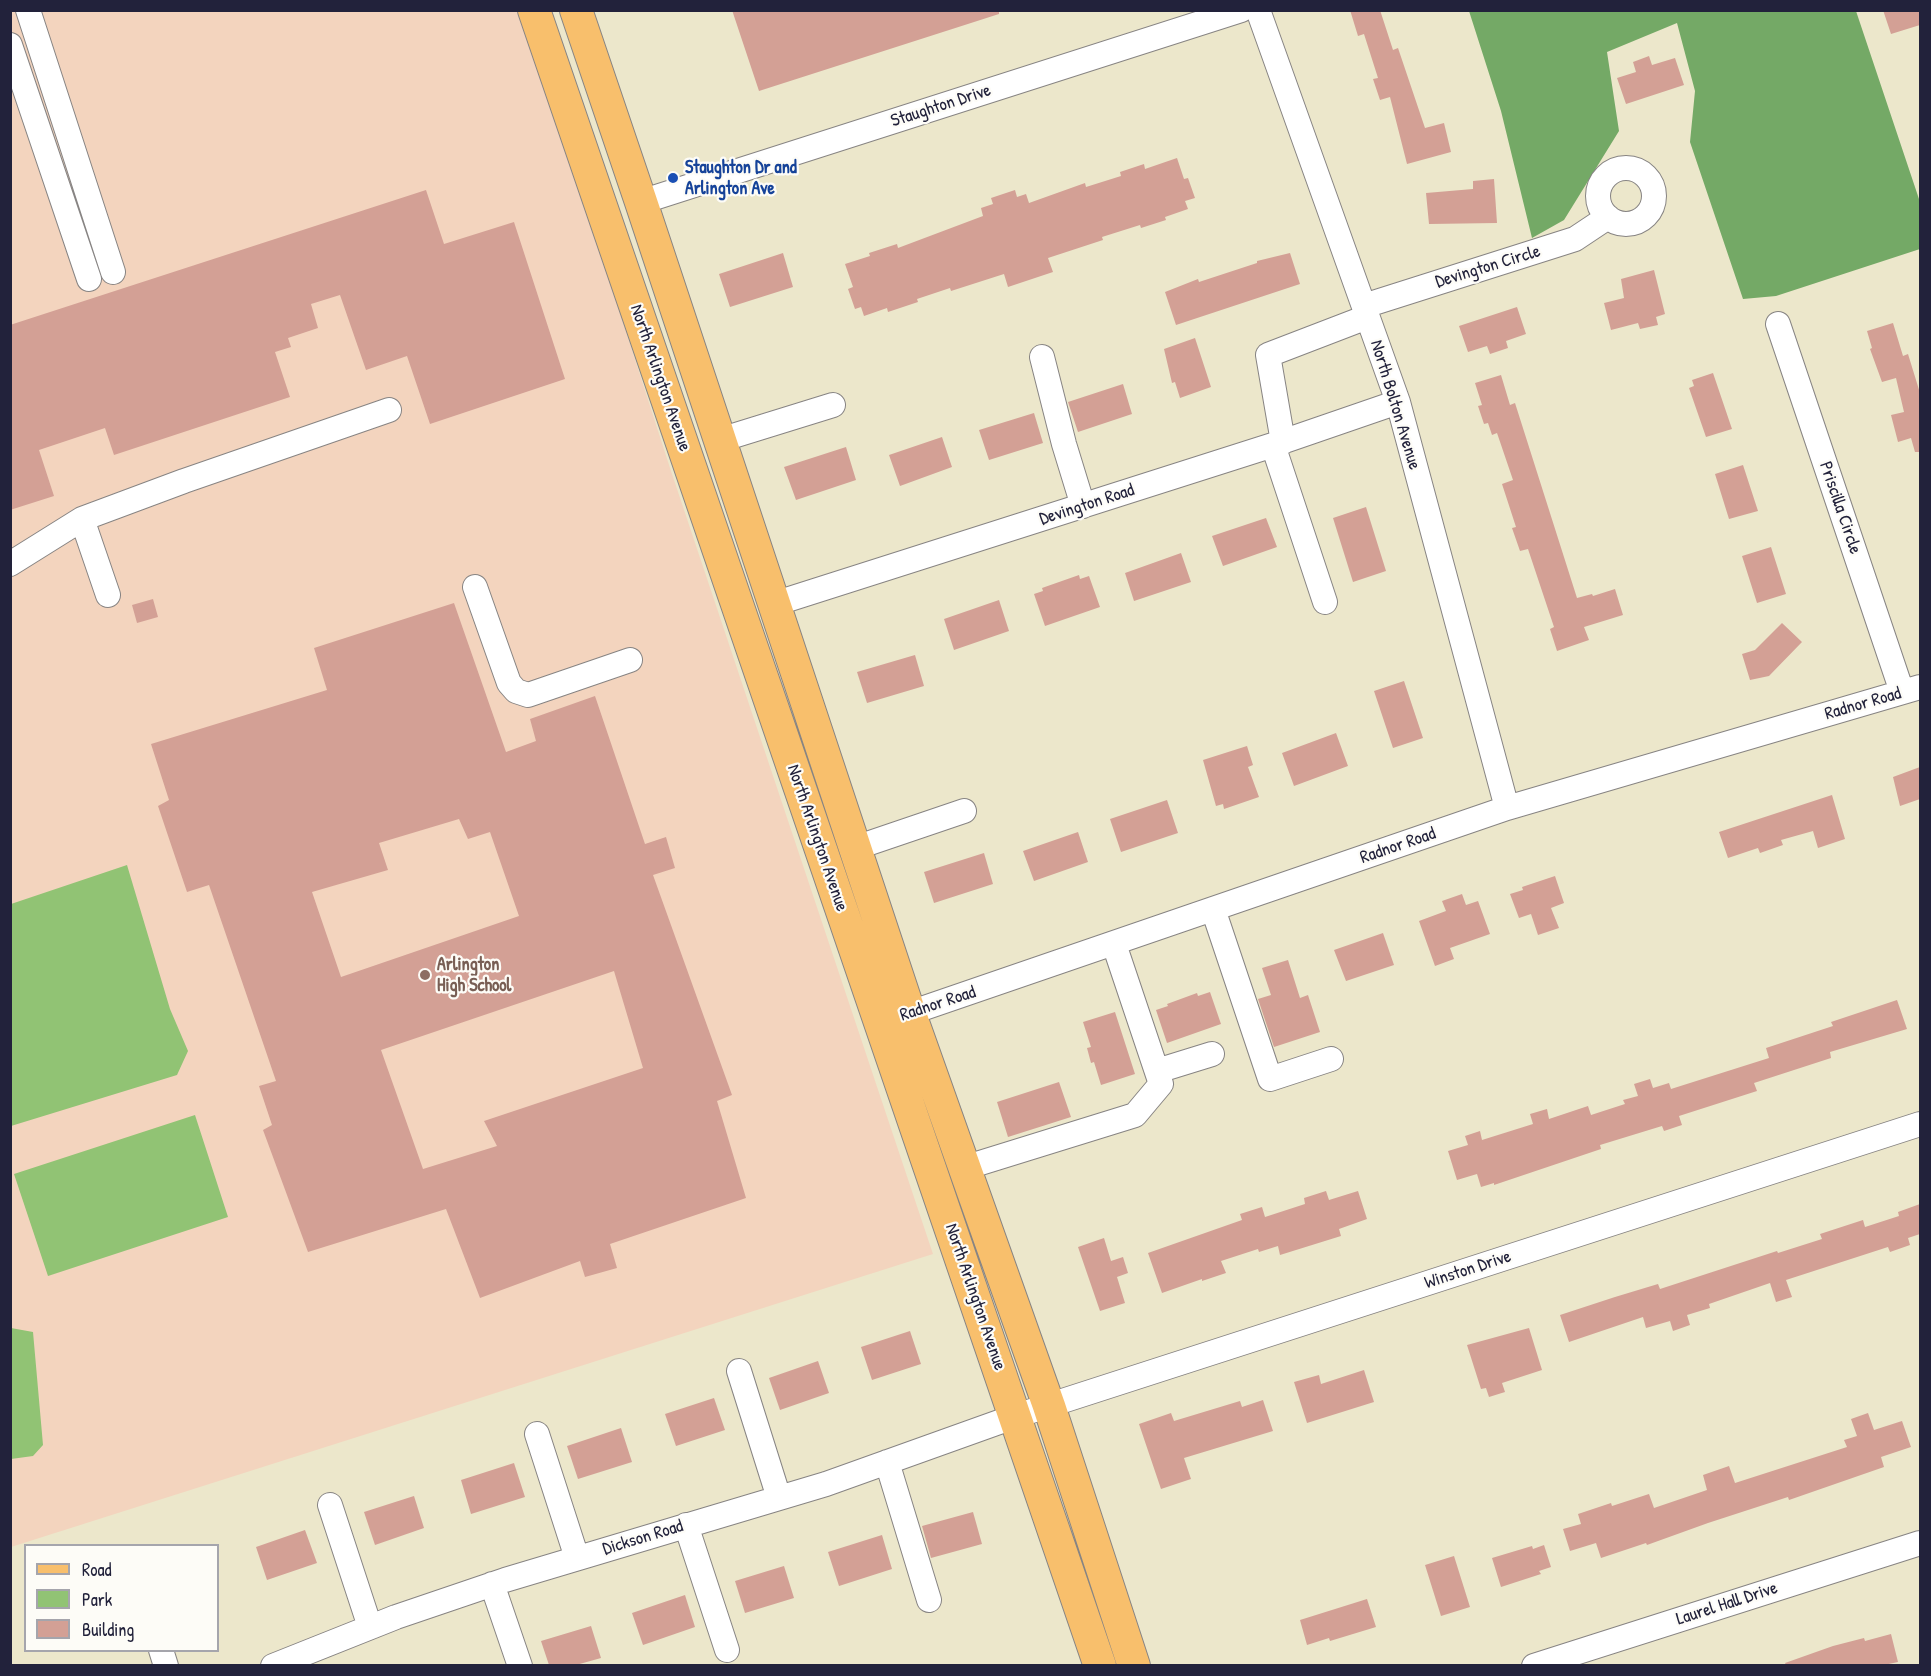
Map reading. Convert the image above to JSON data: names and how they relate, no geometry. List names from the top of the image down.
{
  "streets": {
    "main road": ["North Arlington Avenue"],
    "street": [
      "Staughton Drive",
      "Devington Circle",
      "North Bolton Avenue",
      "Devington Road",
      "Priscilla Circle",
      "Radnor Road",
      "Winston Drive",
      "Dickson Road",
      "Laurel Hall Drive"
    ]
  },
  "crossings": [
    ["Staughton Drive", "North Arlington Avenue"],
    ["Devington Circle", "North Bolton Avenue"],
    ["Devington Circle", "Devington Road"],
    ["North Arlington Avenue", "Devington Road"],
    ["North Arlington Avenue", "Radnor Road"],
    ["North Arlington Avenue", "Winston Drive"],
    ["North Arlington Avenue", "Dickson Road"],
    ["North Bolton Avenue", "Devington Road"],
    ["North Bolton Avenue", "Radnor Road"],
    ["Priscilla Circle", "Radnor Road"],
    ["Winston Drive", "Dickson Road"]
  ],
  "places": ["Staughton Dr and Arlington Ave", "Arlington High School"],
  "legend": ["Road", "Park", "Building"]
}
